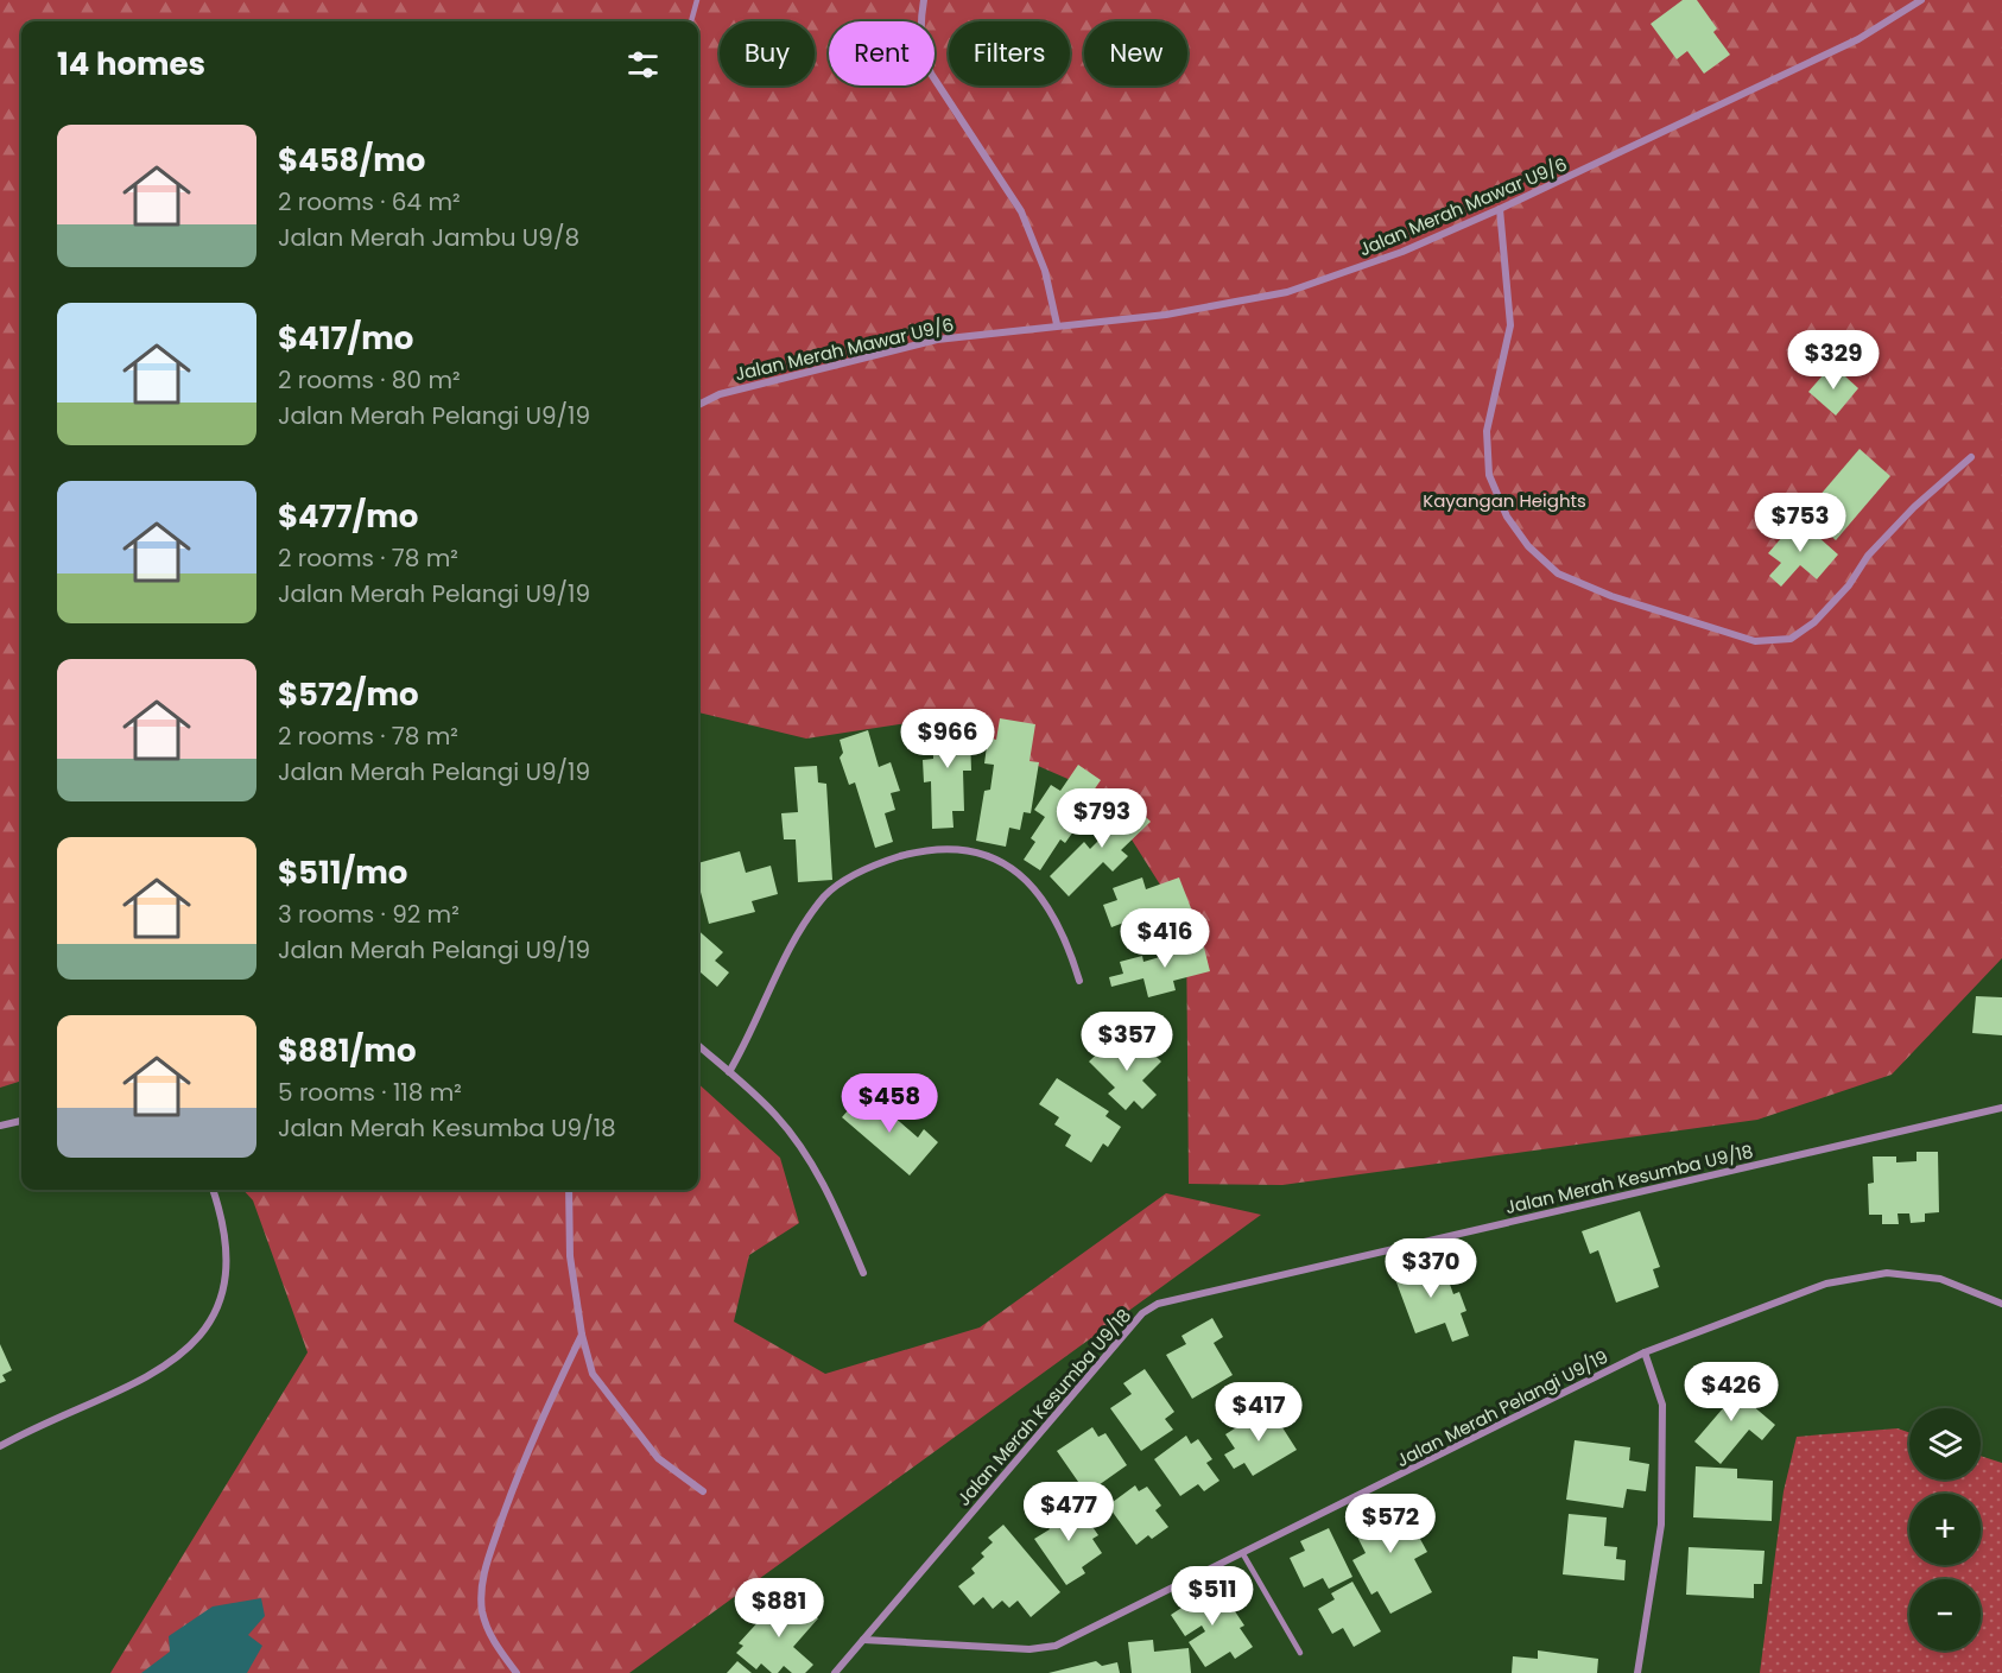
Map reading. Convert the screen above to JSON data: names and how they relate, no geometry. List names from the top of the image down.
{
  "streets": {
    "street": ["Jalan Merah Mawar U9/6", "Jalan Merah Kesumba U9/18", "Jalan Merah Pelangi U9/19"]
  },
  "crossings": [
    ["Jalan Merah Kesumba U9/18", "Jalan Merah Pelangi U9/19"]
  ],
  "parks": ["Kayangan Heights"],
  "page": {
    "chip": [
      "Buy",
      "Rent",
      "Filters",
      "New"
    ],
    "heading": "14 homes",
    "list": [
      {
        "name": "$458/mo",
        "note": "2 rooms · 64 m² · Jalan Merah Jambu U9/8"
      },
      {
        "name": "$417/mo",
        "note": "2 rooms · 80 m² · Jalan Merah Pelangi U9/19"
      },
      {
        "name": "$477/mo",
        "note": "2 rooms · 78 m² · Jalan Merah Pelangi U9/19"
      },
      {
        "name": "$572/mo",
        "note": "2 rooms · 78 m² · Jalan Merah Pelangi U9/19"
      },
      {
        "name": "$511/mo",
        "note": "3 rooms · 92 m² · Jalan Merah Pelangi U9/19"
      },
      {
        "name": "$881/mo",
        "note": "5 rooms · 118 m² · Jalan Merah Kesumba U9/18"
      }
    ],
    "price": [
      "$329",
      "$753",
      "$966",
      "$793",
      "$416",
      "$357",
      "$458",
      "$370",
      "$426",
      "$417",
      "$477",
      "$572",
      "$511",
      "$881"
    ],
    "map_buttons": ["+", "−"]
  }
}
